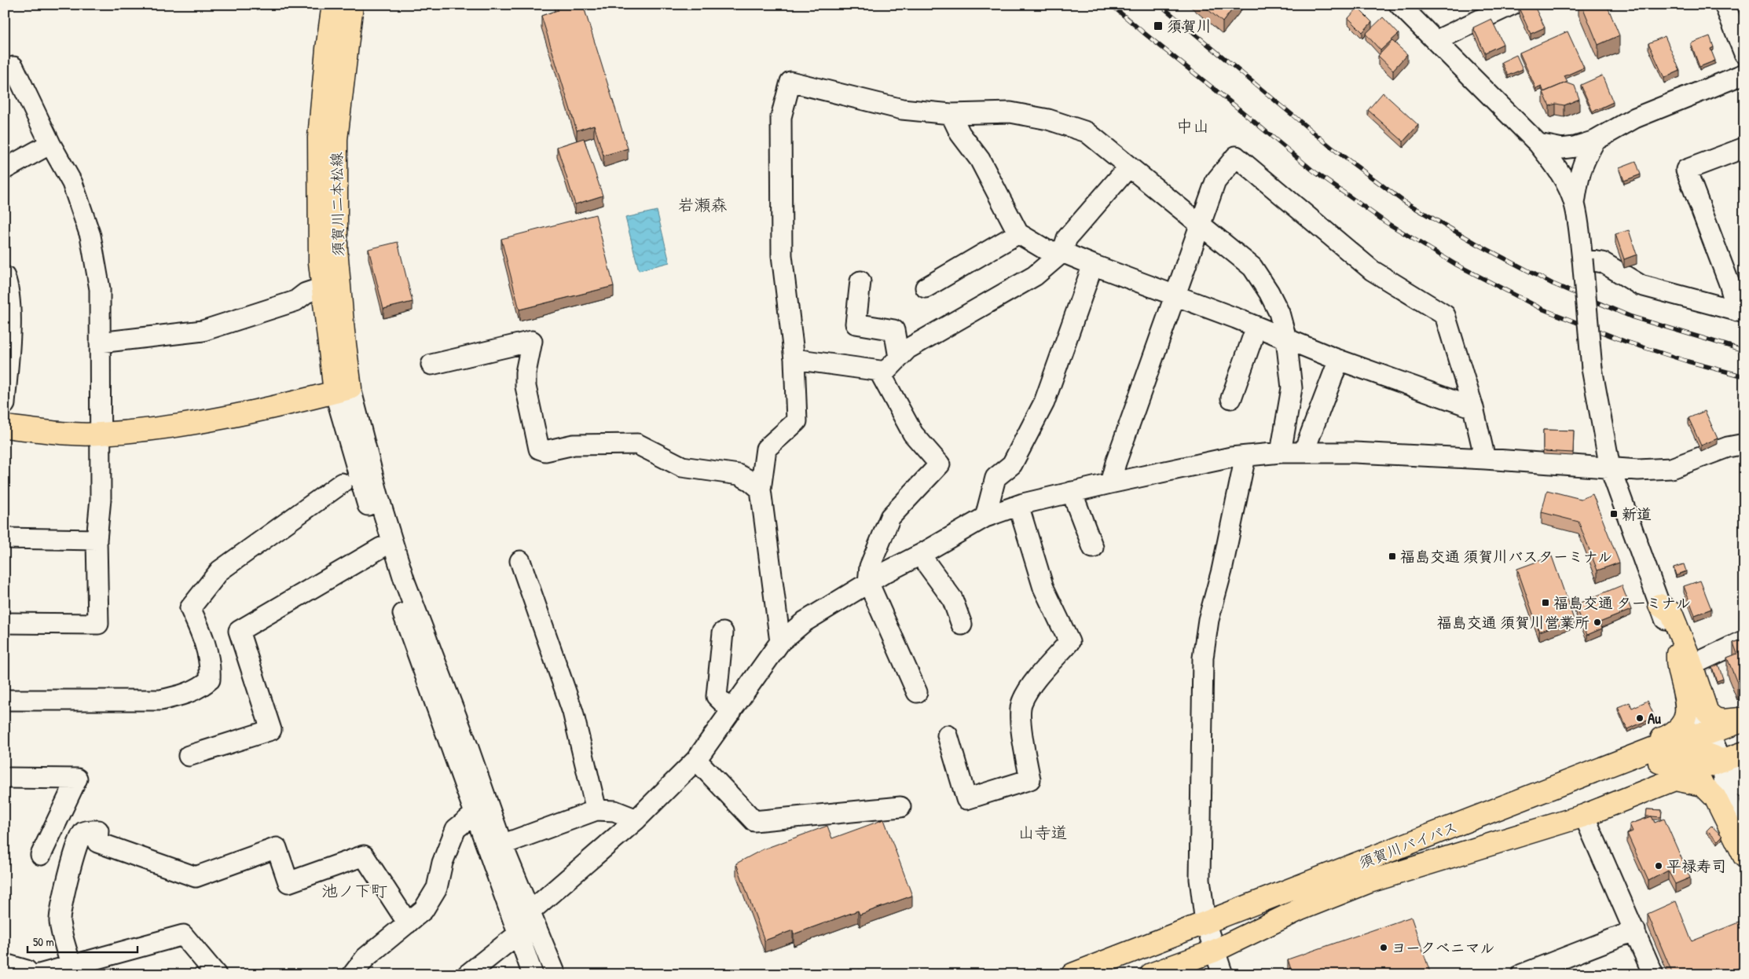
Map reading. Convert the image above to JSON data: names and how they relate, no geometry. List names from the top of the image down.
{
  "streets": {
    "main road": ["須賀川二本松線", "須賀川バイパス"]
  },
  "districts": [
    "中山",
    "岩瀬森",
    "山寺道",
    "池ノ下町"
  ],
  "places": {
    "transit": [
      "須賀川",
      "新道",
      "福島交通 須賀川バスターミナル",
      "福島交通 ターミナル"
    ],
    "other": [
      "福島交通 須賀川営業所",
      "Au",
      "平禄寿司",
      "ヨークベニマル"
    ]
  },
  "scale_bar": "50 m"
}
